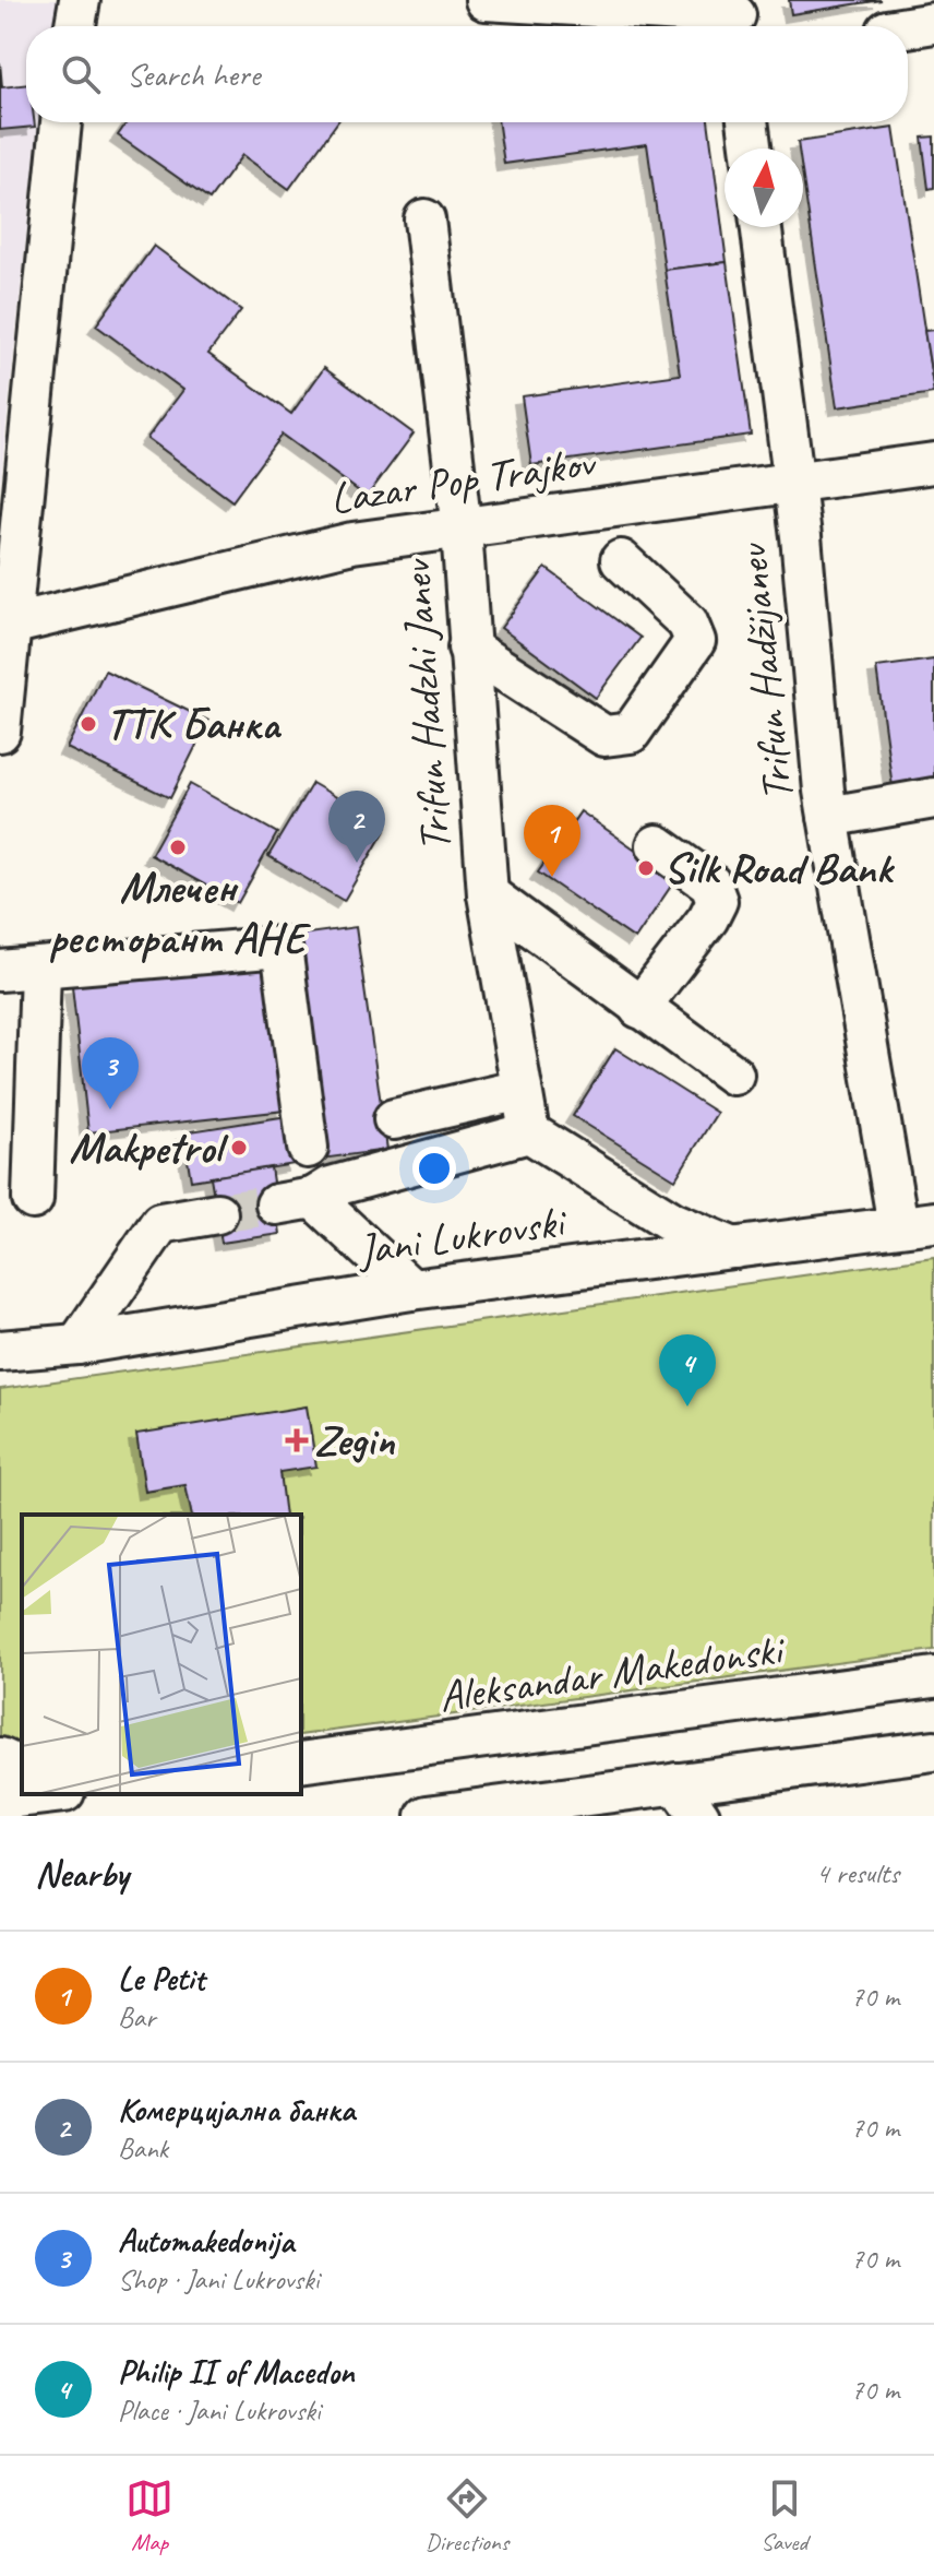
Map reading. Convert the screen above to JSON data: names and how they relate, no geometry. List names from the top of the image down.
{
  "streets": {
    "street": [
      "Lazar Pop Trajkov",
      "Trifun Hadžijanev",
      "Trifun Hadzhi Janev",
      "Jani Lukrovski",
      "Aleksandar Makedonski"
    ]
  },
  "crossings": [
    ["Lazar Pop Trajkov", "Trifun Hadžijanev"],
    ["Lazar Pop Trajkov", "Trifun Hadzhi Janev"],
    ["Trifun Hadžijanev", "Jani Lukrovski"]
  ],
  "places": {
    "other": [
      "ТТК Банка",
      "Млечен ресторант АНЕ",
      "Silk Road Bank",
      "Makpetrol"
    ],
    "health": ["Zegin"]
  },
  "north": "top",
  "page": {
    "search": "Search here",
    "pins": [
      "2",
      "1",
      "3",
      "4"
    ],
    "heading": ["Nearby", "4 results"],
    "list": [
      {
        "mark": "1",
        "name": "Le Petit",
        "note": "Bar",
        "value": "70 m"
      },
      {
        "mark": "2",
        "name": "Комерцијална банка",
        "note": "Bank",
        "value": "70 m"
      },
      {
        "mark": "3",
        "name": "Automakedonija",
        "note": "Shop · Jani Lukrovski",
        "value": "70 m"
      },
      {
        "mark": "4",
        "name": "Philip II of Macedon",
        "note": "Place · Jani Lukrovski",
        "value": "70 m"
      }
    ],
    "nav": ["Map", "Directions", "Saved"]
  }
}
